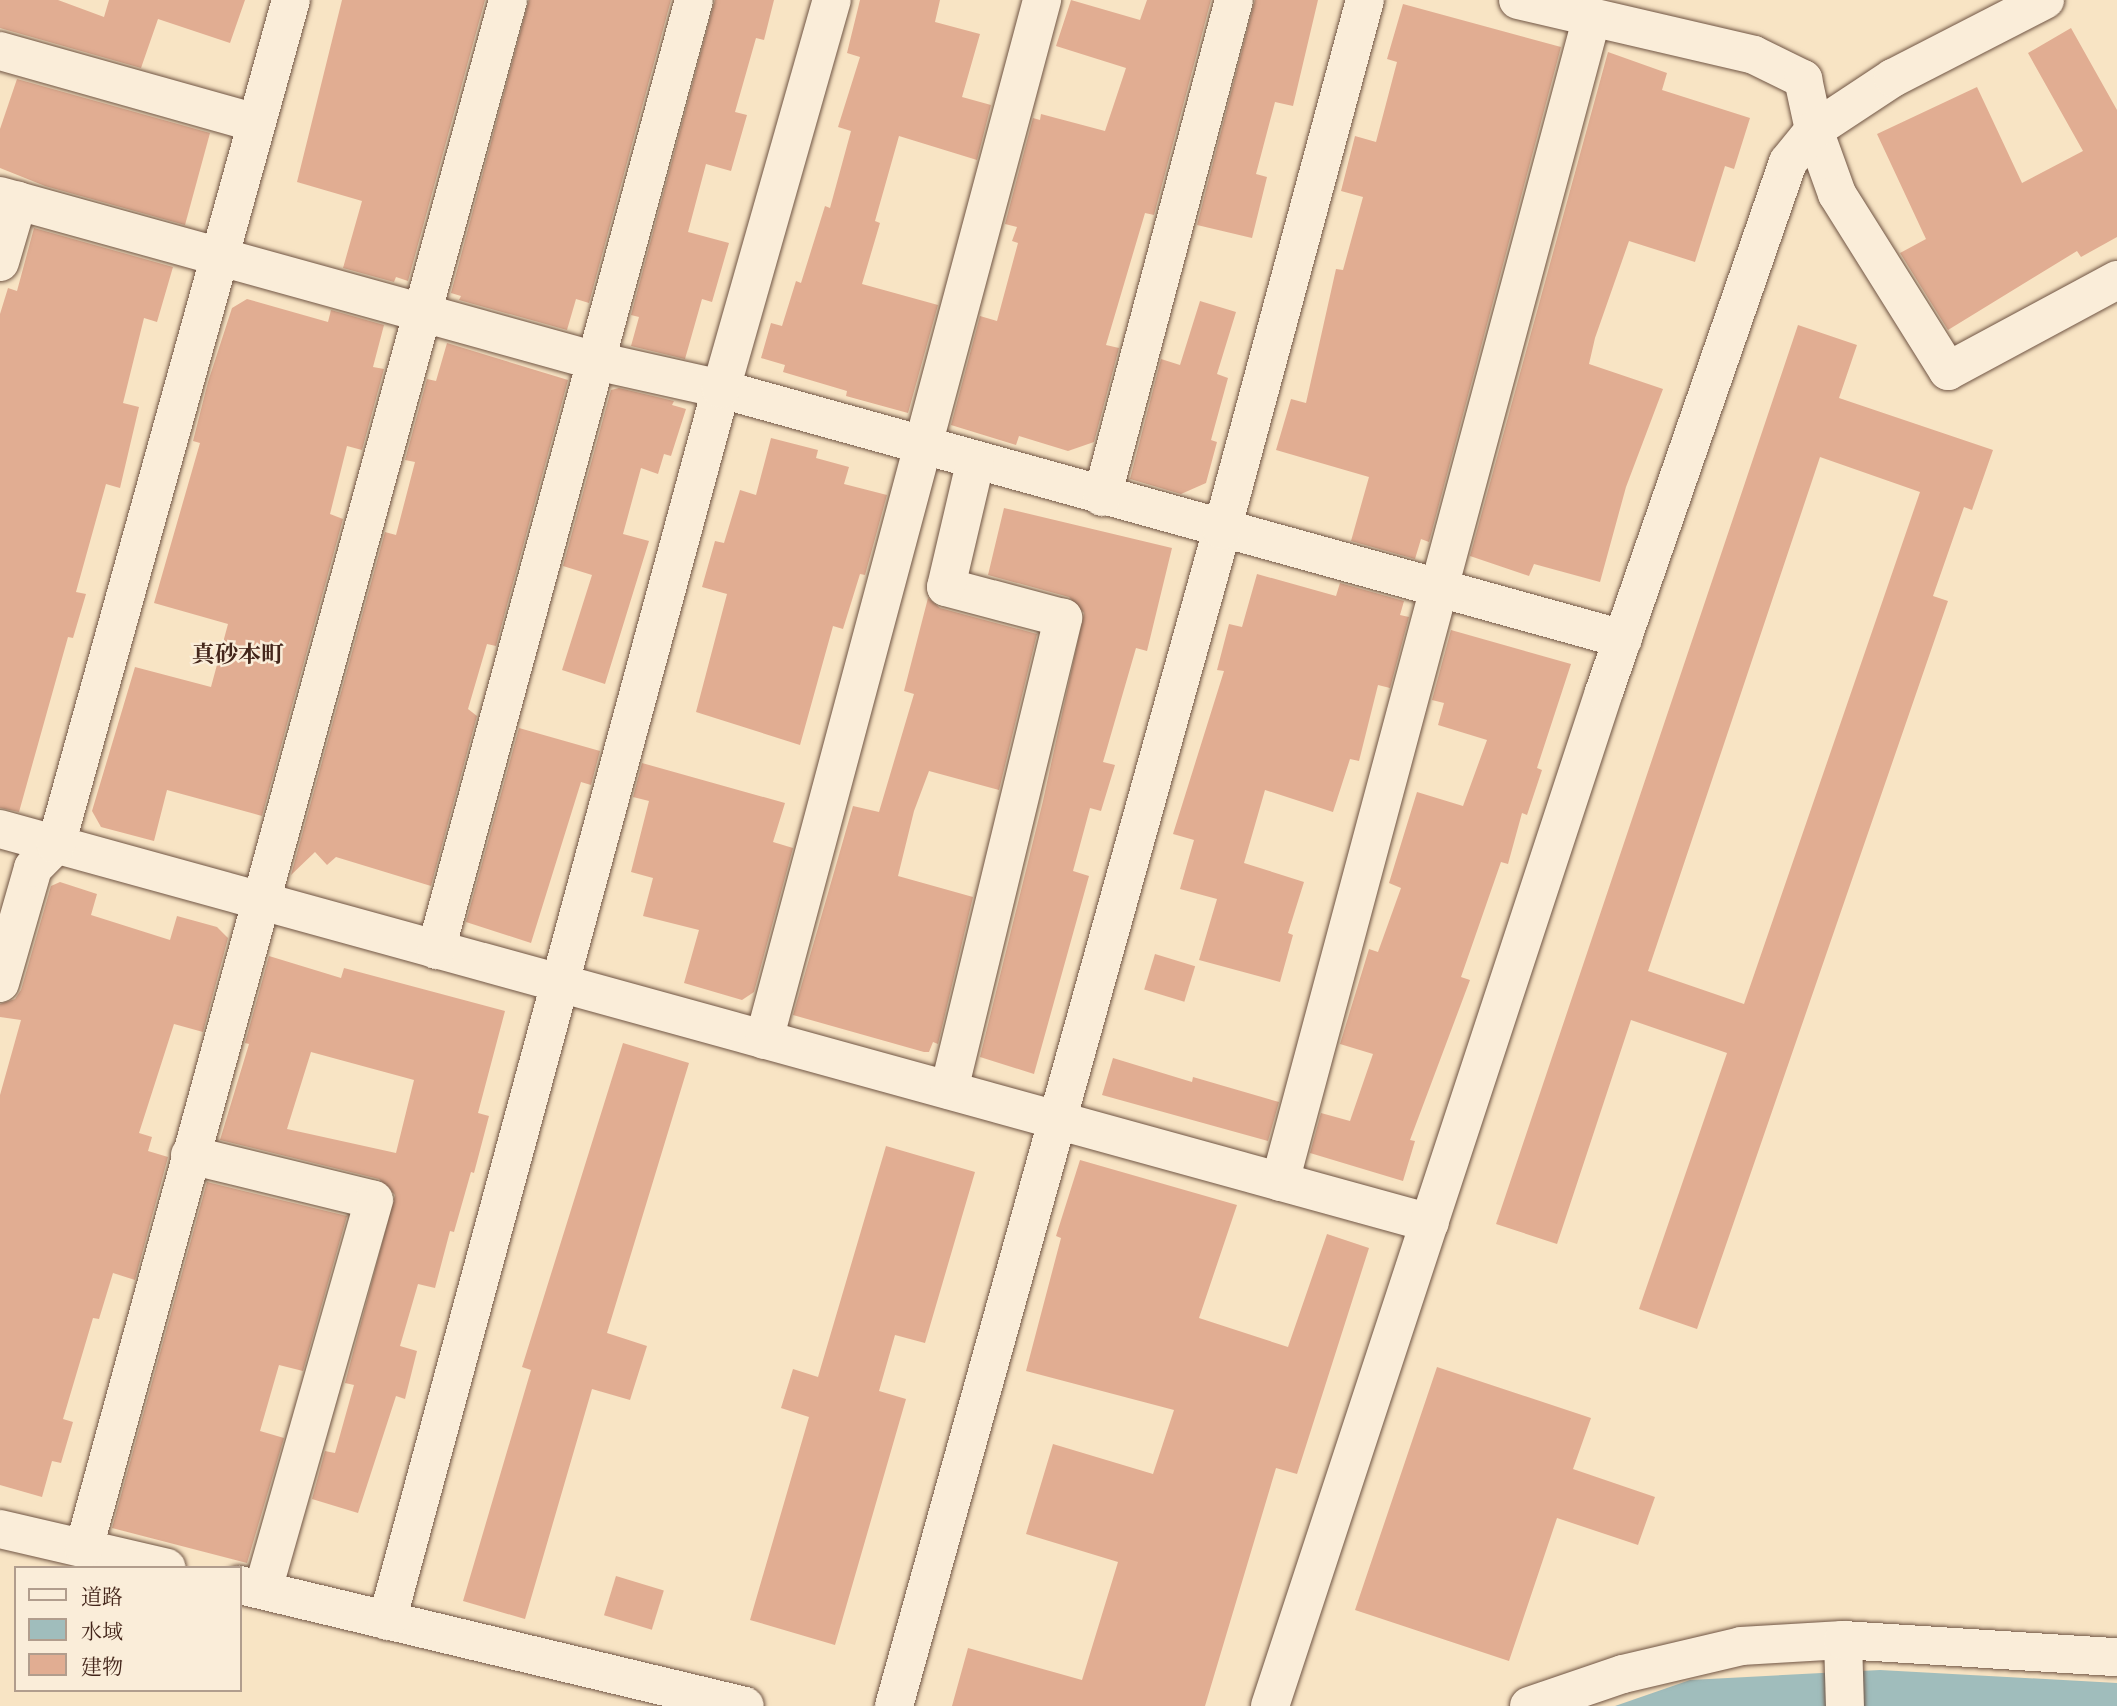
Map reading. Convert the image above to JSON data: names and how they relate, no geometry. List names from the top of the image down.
{
  "districts": ["真砂本町"],
  "legend": ["道路", "水域", "建物"]
}
